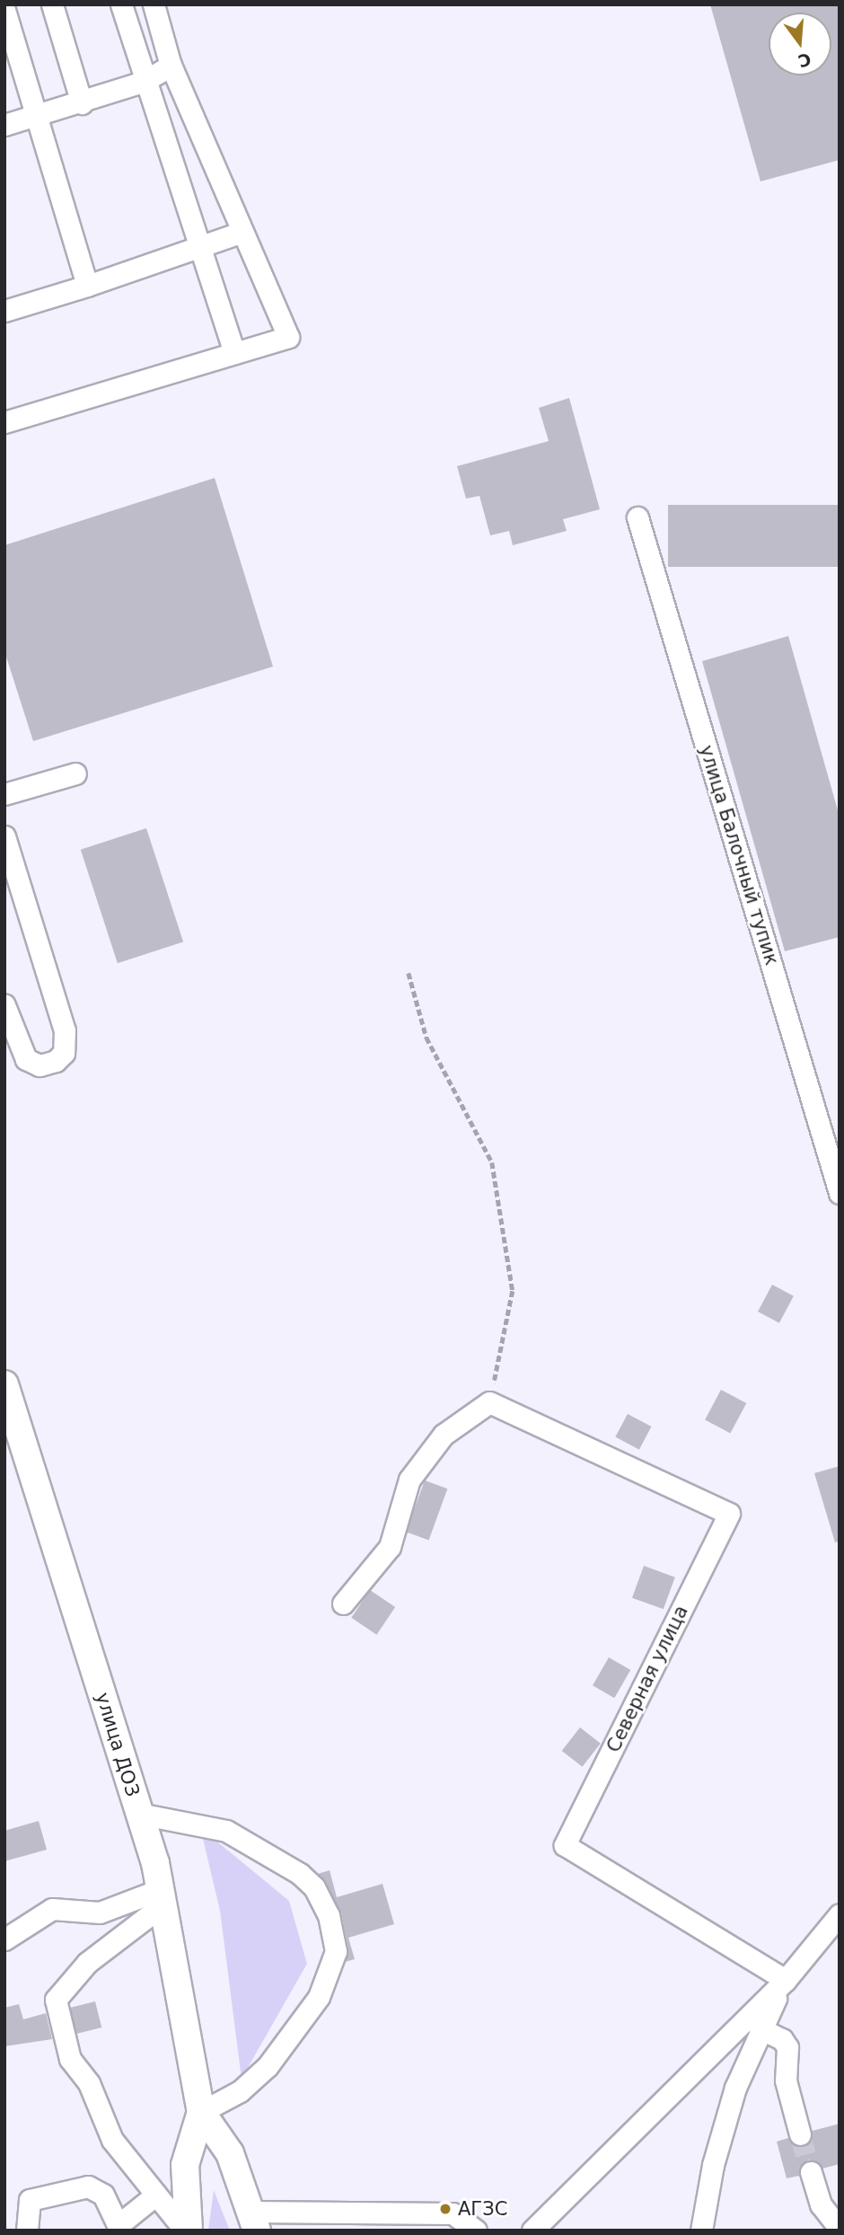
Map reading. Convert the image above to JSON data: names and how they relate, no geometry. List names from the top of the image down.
{
  "streets": {
    "main road": ["улица ДОЗ"],
    "street": ["улица Балочный тупик", "Северная улица"]
  },
  "places": ["АГЗС"],
  "north": "bottom"
}
